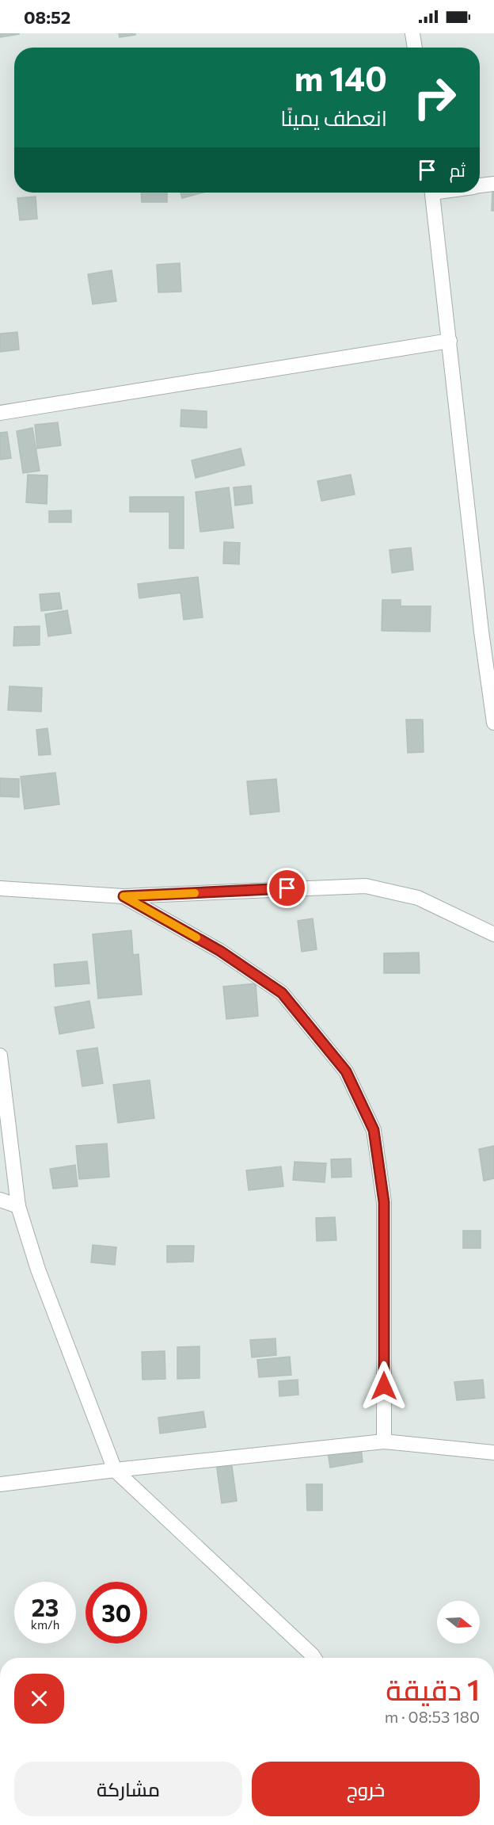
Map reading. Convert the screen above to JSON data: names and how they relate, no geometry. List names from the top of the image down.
{
  "north": "right",
  "page": {
    "status": "08:52",
    "turn": ["140 m", "انعطف يمينًا"],
    "then": "ثم",
    "speed": "23 km/h",
    "limit": "30",
    "heading": ["1 دقيقة", "180 m · 08:53"],
    "buttons": ["خروج", "مشاركة"]
  }
}
